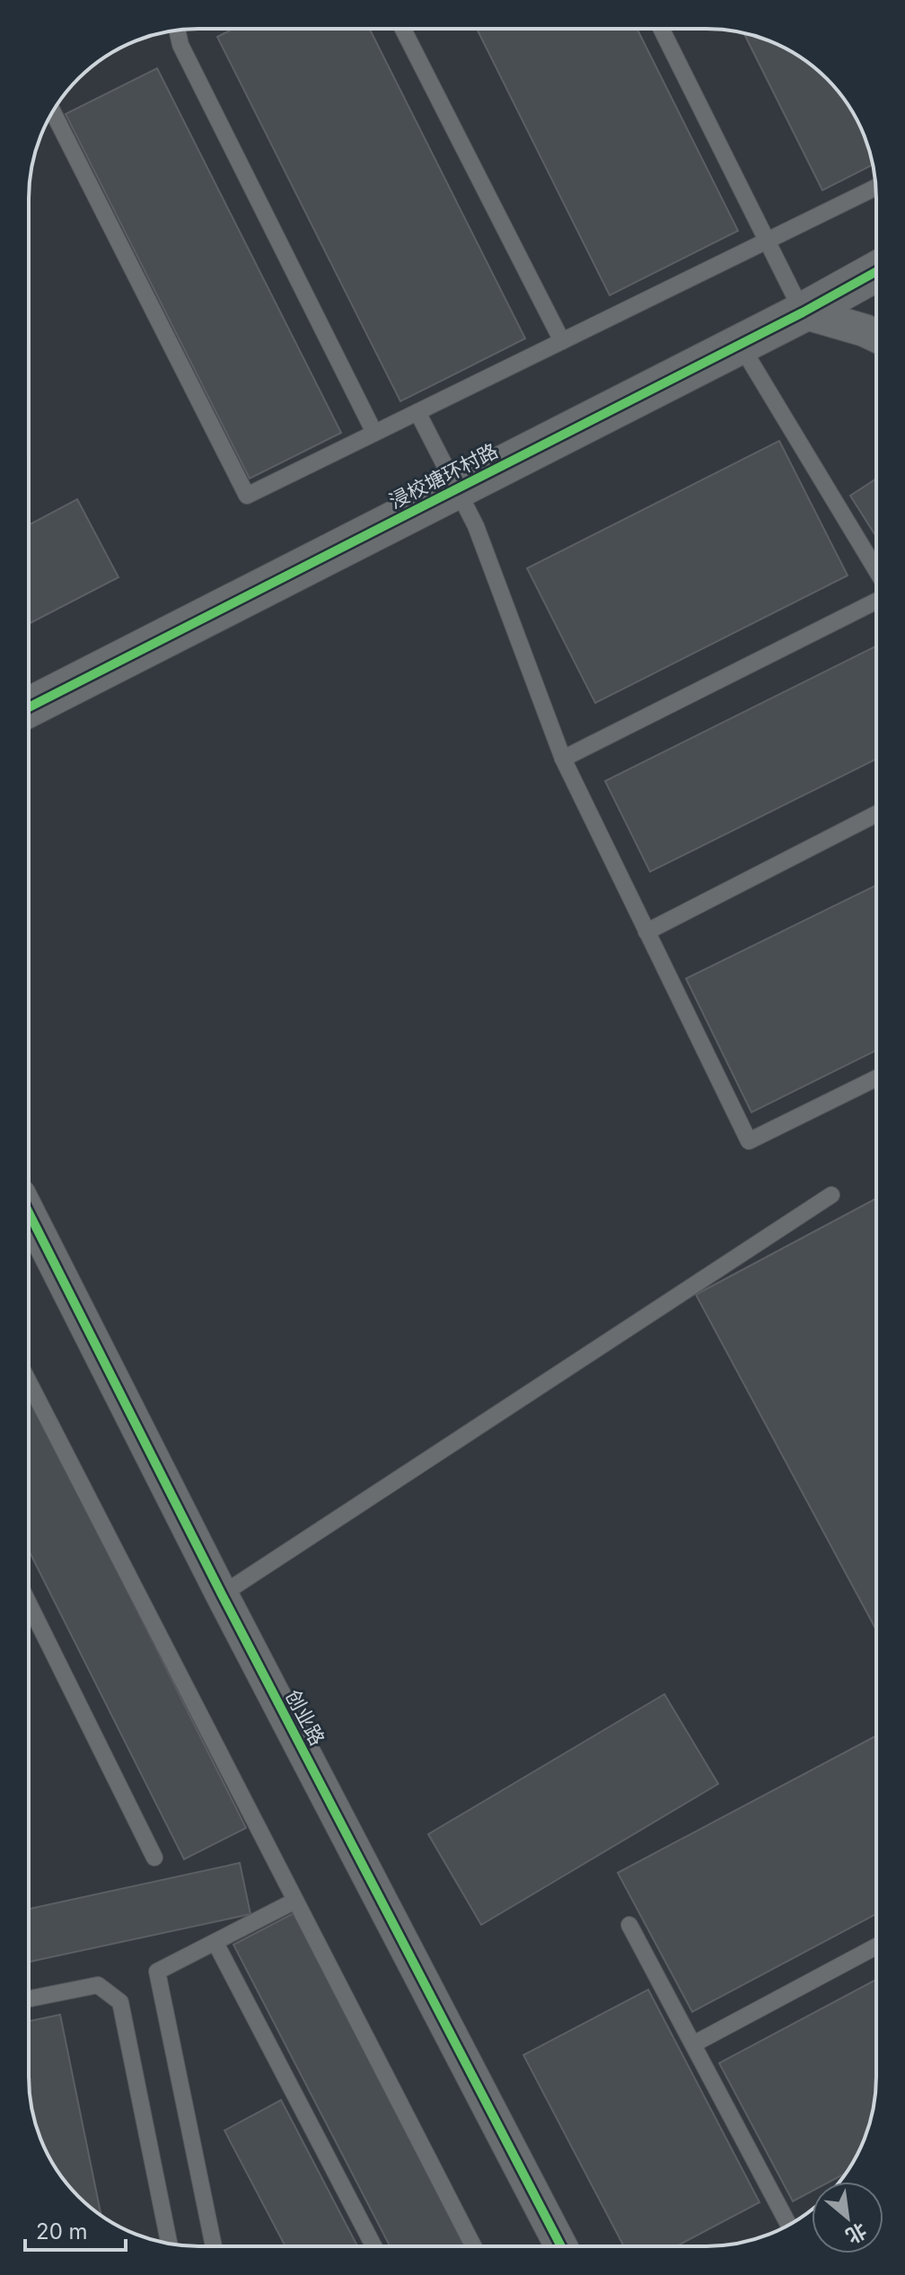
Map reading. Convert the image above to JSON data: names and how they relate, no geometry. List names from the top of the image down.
{
  "streets": {
    "street": ["浸校塘环村路", "创业路"]
  },
  "scale_bar": "20 m",
  "north": "bottom right"
}
